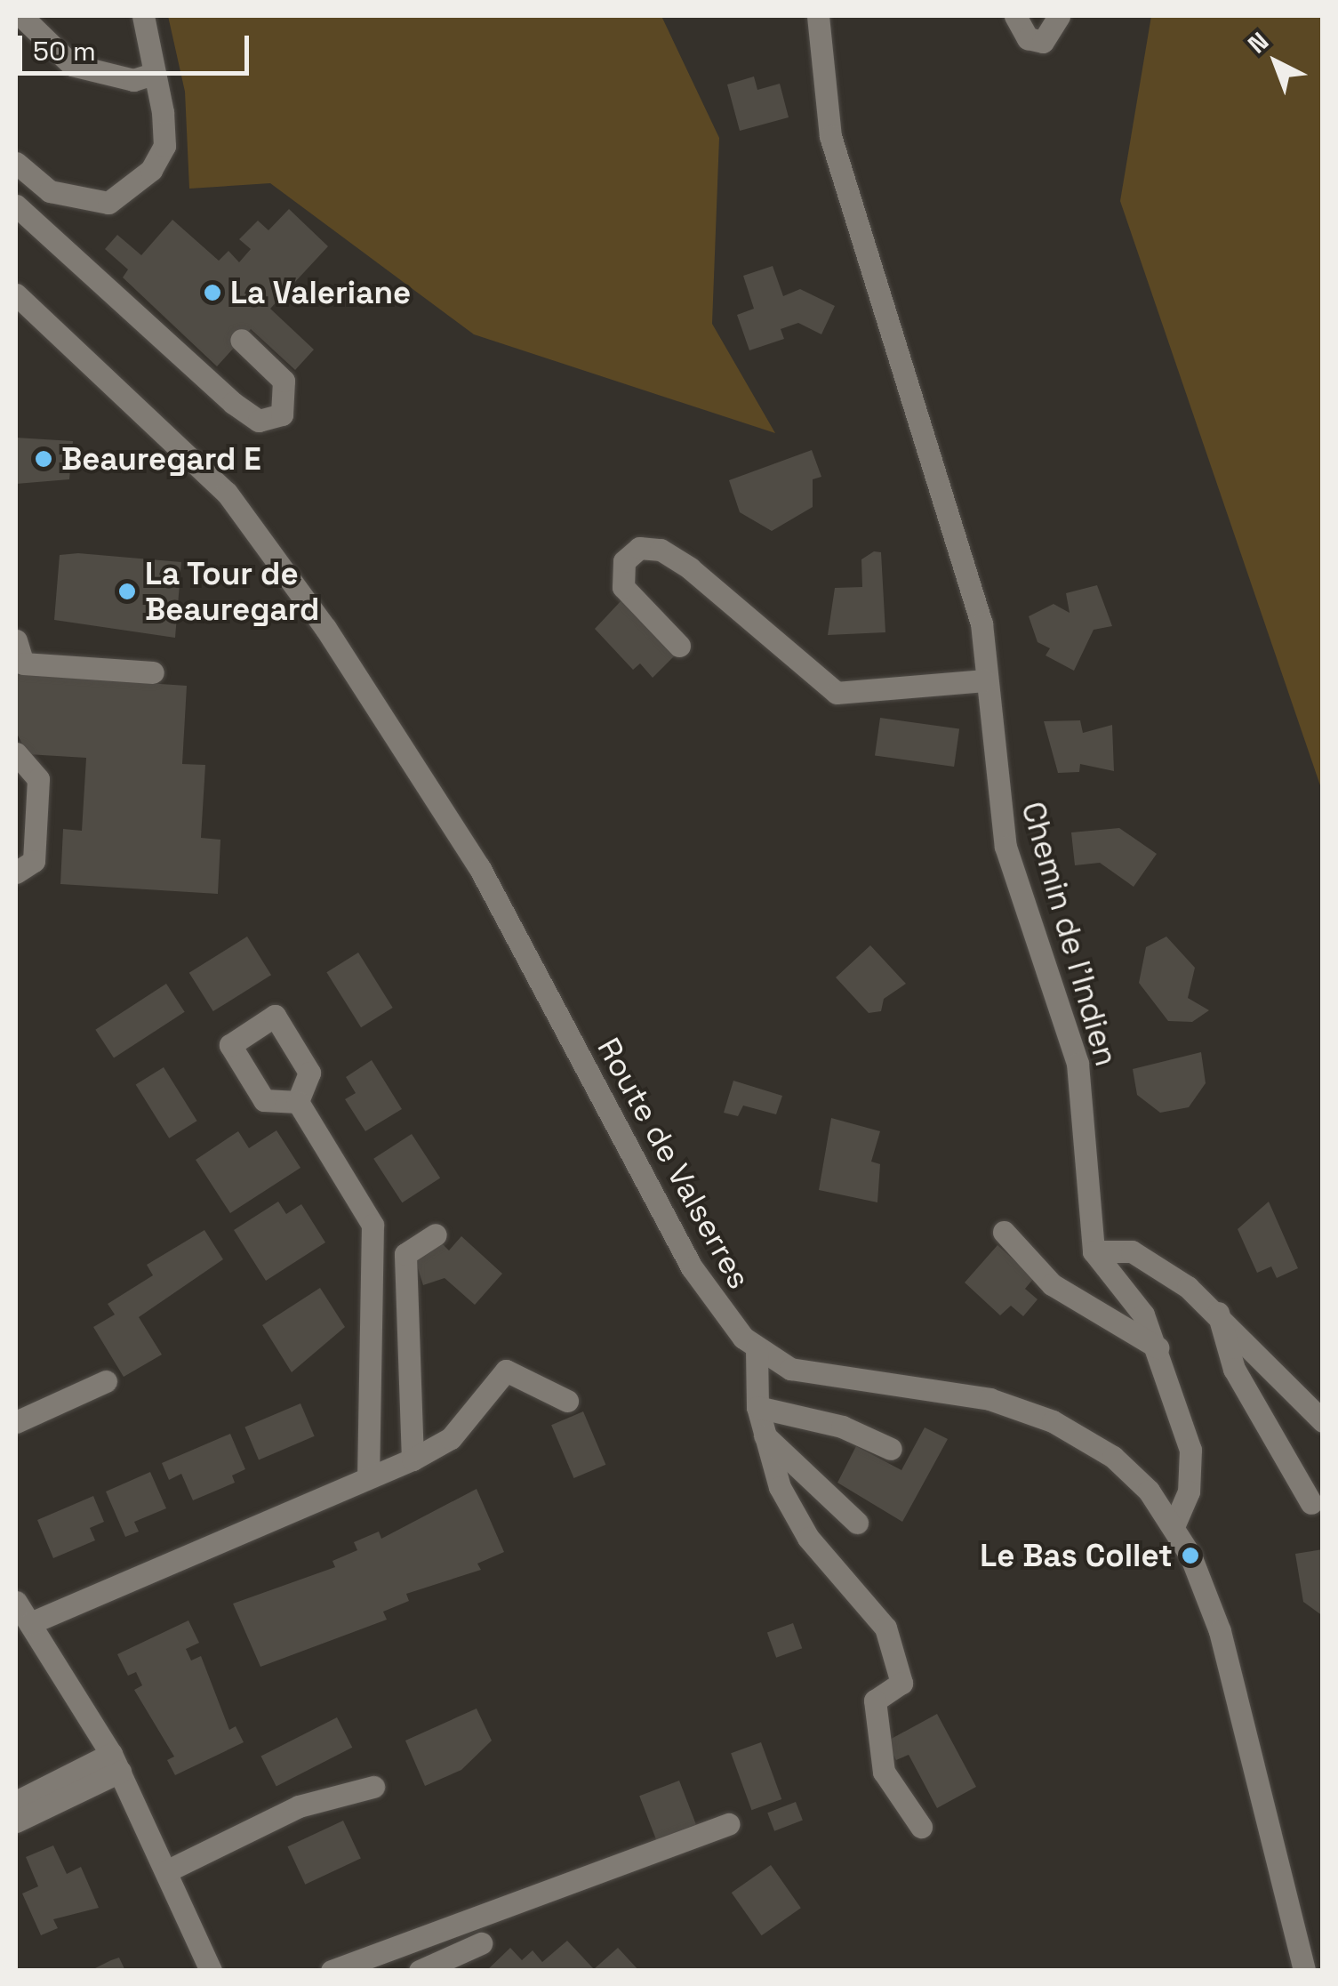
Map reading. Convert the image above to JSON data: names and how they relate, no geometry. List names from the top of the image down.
{
  "streets": {
    "street": ["Chemin de l'Indien", "Route de Valserres"]
  },
  "crossings": [
    ["Chemin de l'Indien", "Route de Valserres"]
  ],
  "places": [
    "La Valeriane",
    "Beauregard E",
    "La Tour de Beauregard",
    "Le Bas Collet"
  ],
  "scale_bar": "50 m",
  "north": "top left"
}
